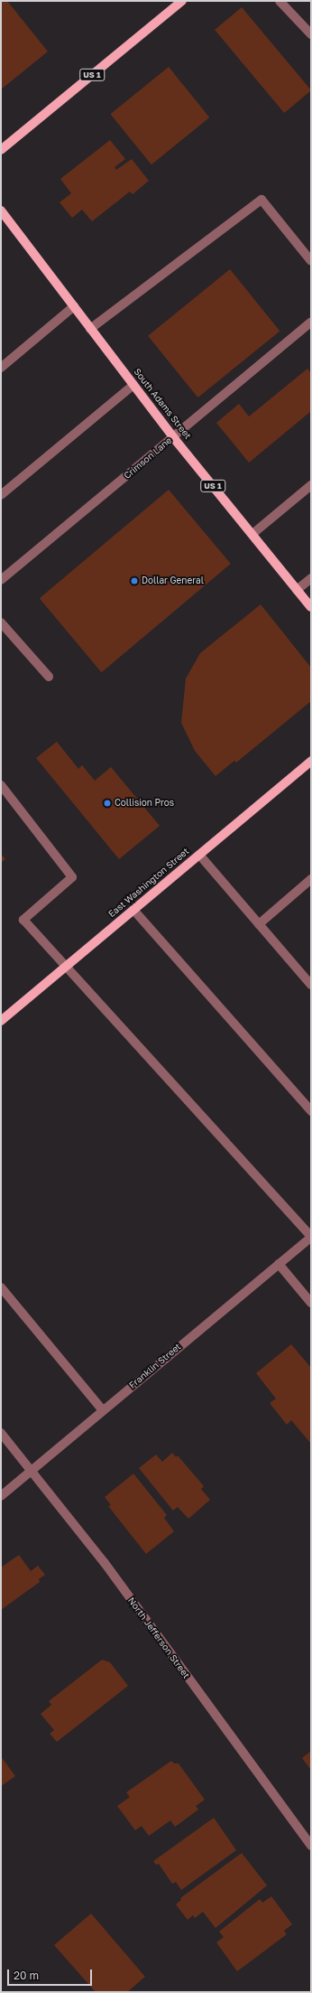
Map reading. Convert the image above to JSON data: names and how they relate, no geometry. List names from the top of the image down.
{
  "streets": {
    "main road": ["US 1", "South Adams Street", "East Washington Street"],
    "street": ["Crimson Lane", "Franklin Street", "North Jefferson Street"]
  },
  "crossings": [
    ["South Adams Street", "Crimson Lane"],
    ["Franklin Street", "North Jefferson Street"]
  ],
  "places": ["Dollar General", "Collision Pros"],
  "scale_bar": "20 m"
}
